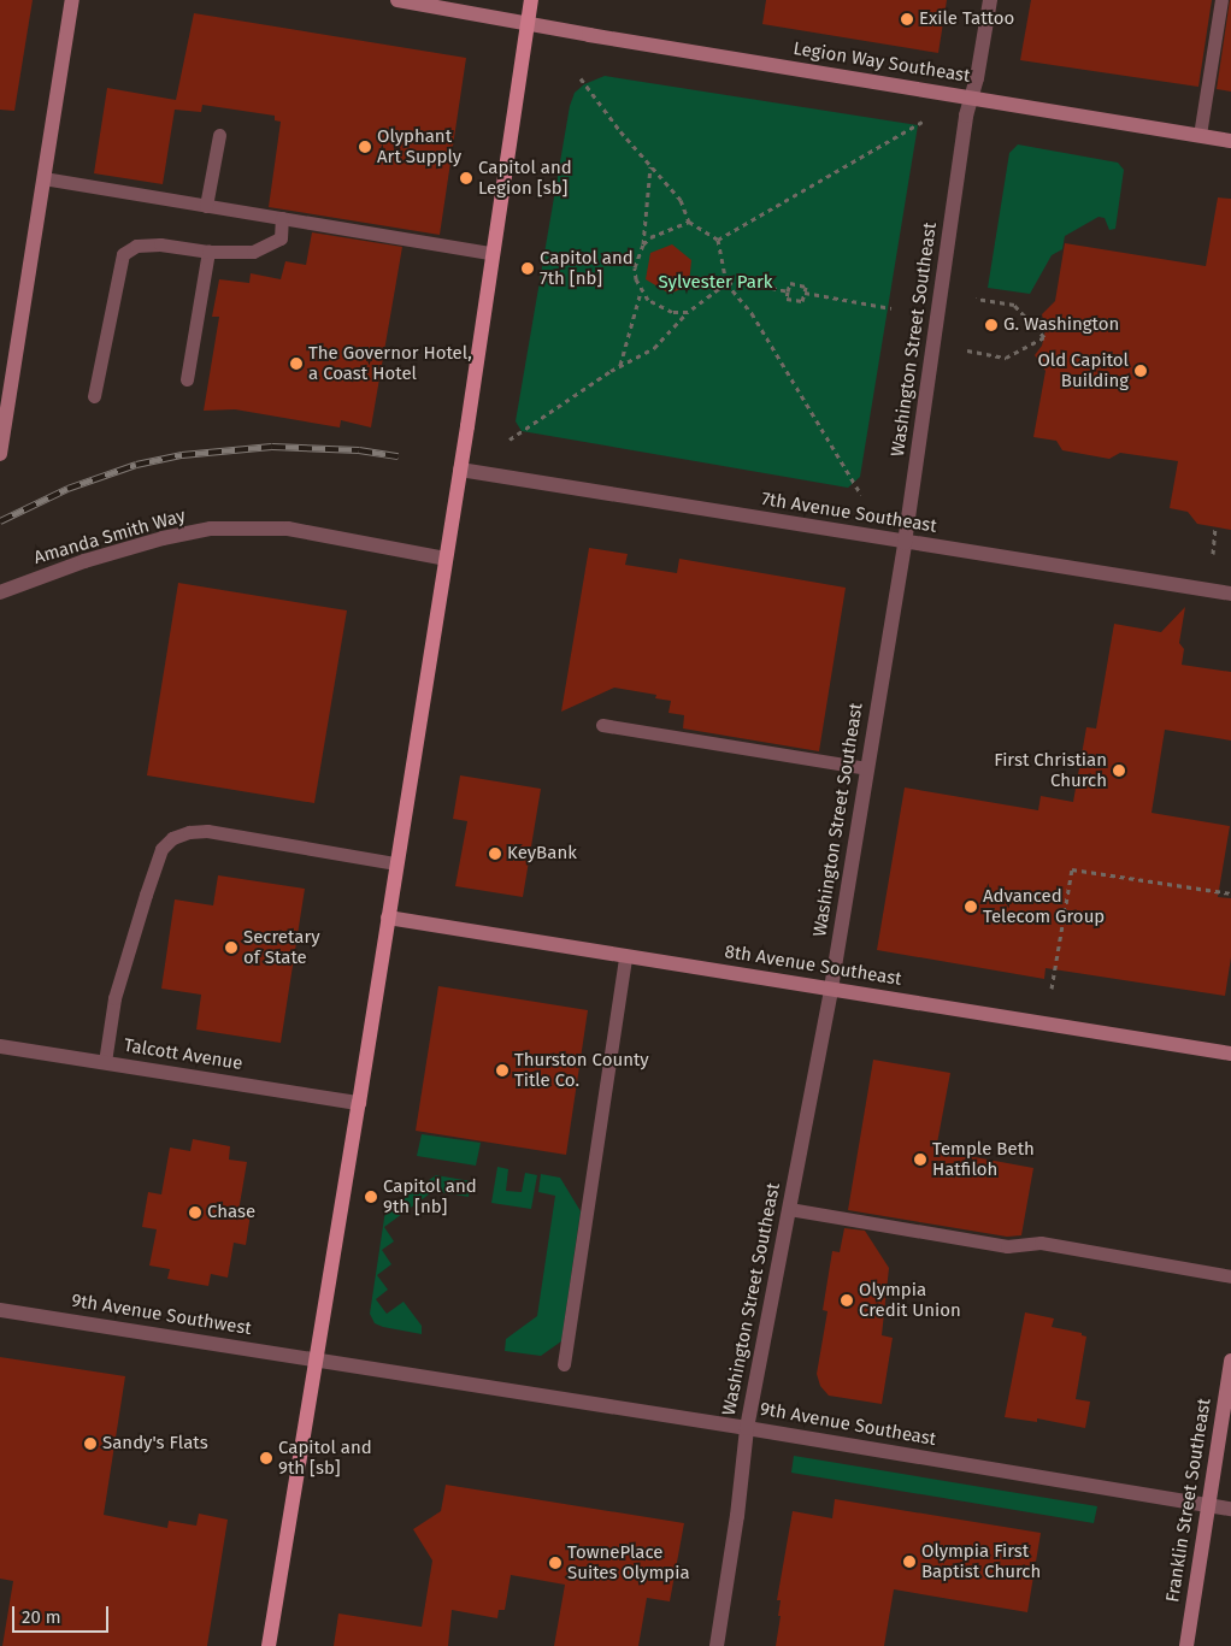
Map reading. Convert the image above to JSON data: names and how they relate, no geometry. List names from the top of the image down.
{
  "streets": {
    "street": [
      "Legion Way Southeast",
      "Washington Street Southeast",
      "7th Avenue Southeast",
      "Amanda Smith Way",
      "8th Avenue Southeast",
      "Talcott Avenue",
      "9th Avenue Southwest",
      "9th Avenue Southeast",
      "Franklin Street Southeast"
    ]
  },
  "crossings": [
    ["Legion Way Southeast", "Washington Street Southeast"],
    ["Washington Street Southeast", "7th Avenue Southeast"],
    ["Washington Street Southeast", "8th Avenue Southeast"],
    ["Washington Street Southeast", "9th Avenue Southeast"],
    ["9th Avenue Southwest", "9th Avenue Southeast"],
    ["9th Avenue Southeast", "Franklin Street Southeast"]
  ],
  "parks": ["Sylvester Park"],
  "places": [
    "Exile Tattoo",
    "Olyphant Art Supply",
    "Capitol and Legion [sb]",
    "Capitol and 7th [nb]",
    "G. Washington",
    "The Governor Hotel, a Coast Hotel",
    "Old Capitol Building",
    "First Christian Church",
    "KeyBank",
    "Advanced Telecom Group",
    "Secretary of State",
    "Thurston County Title Co.",
    "Temple Beth Hatfiloh",
    "Capitol and 9th [nb]",
    "Chase",
    "Olympia Credit Union",
    "Sandy's Flats",
    "Capitol and 9th [sb]",
    "Olympia First Baptist Church",
    "TownePlace Suites Olympia"
  ],
  "scale_bar": "20 m"
}
